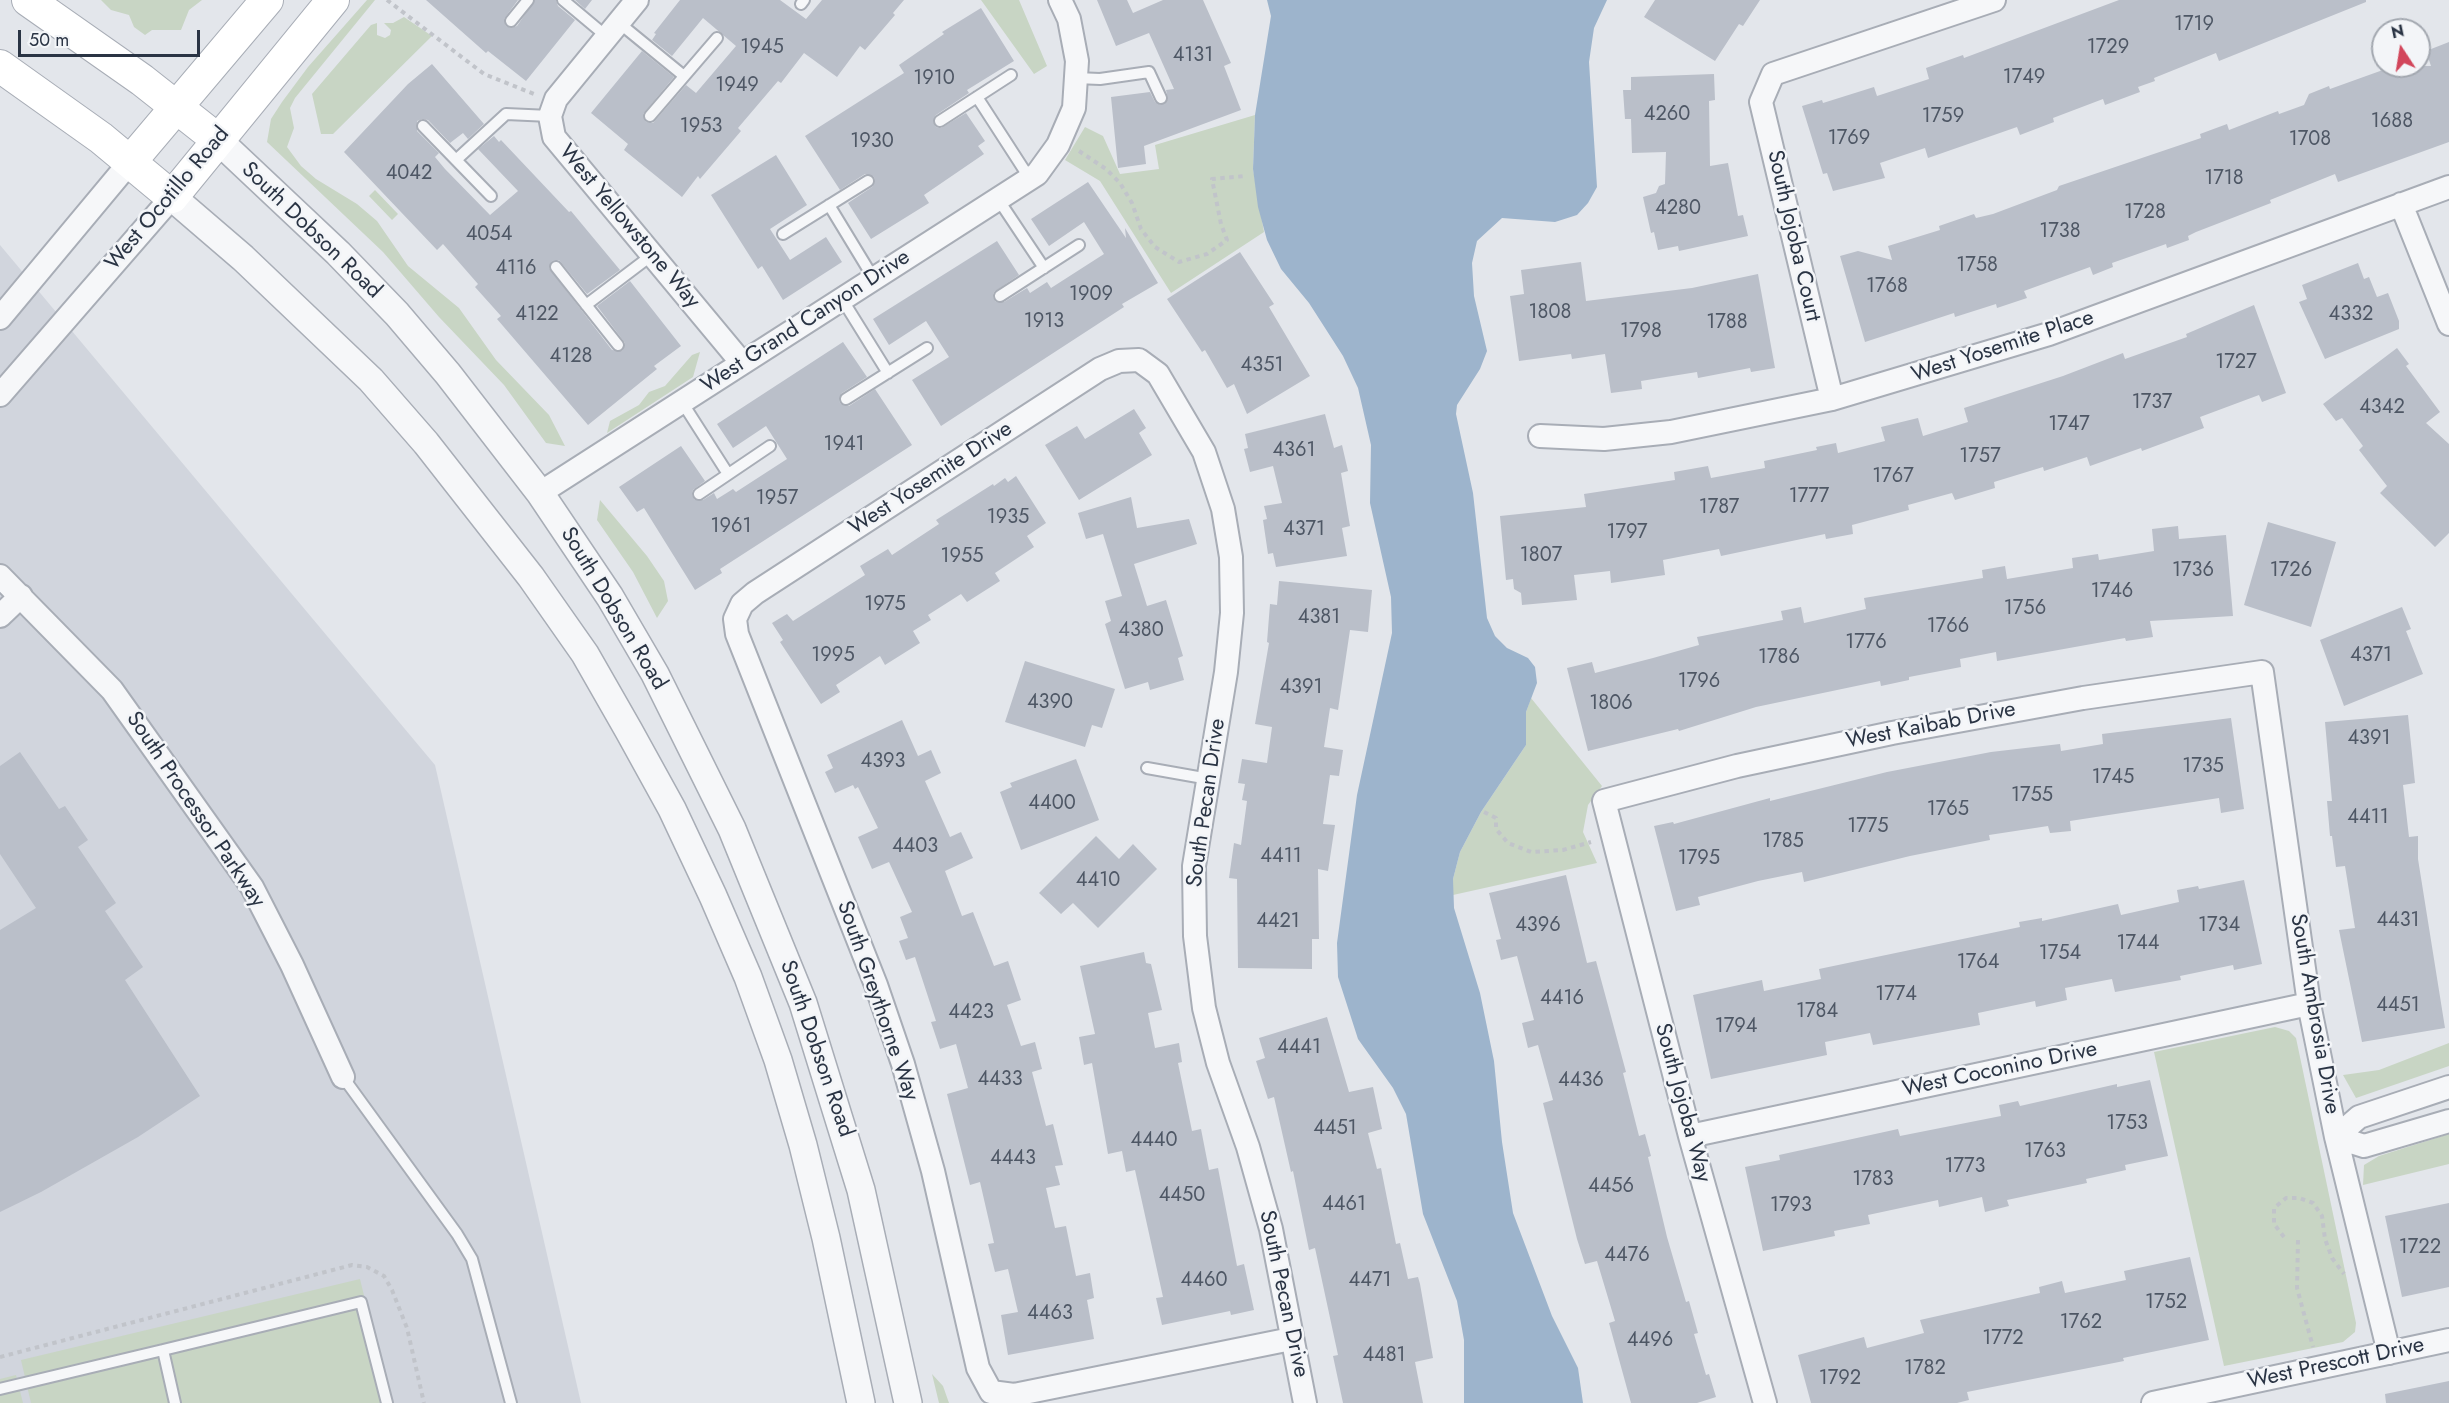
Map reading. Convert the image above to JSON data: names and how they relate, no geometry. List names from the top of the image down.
{
  "streets": {
    "main road": ["West Ocotillo Road", "South Dobson Road"],
    "street": [
      "West Yellowstone Way",
      "South Jojoba Court",
      "West Grand Canyon Drive",
      "West Yosemite Place",
      "West Yosemite Drive",
      "West Kaibab Drive",
      "South Pecan Drive",
      "South Processor Parkway",
      "South Greythorne Way",
      "South Ambrosia Drive",
      "West Coconino Drive",
      "South Jojoba Way",
      "West Prescott Drive"
    ]
  },
  "crossings": [
    ["West Ocotillo Road", "South Dobson Road"],
    ["West Yellowstone Way", "West Grand Canyon Drive"],
    ["South Dobson Road", "West Grand Canyon Drive"],
    ["South Jojoba Court", "West Yosemite Place"],
    ["West Yosemite Drive", "South Pecan Drive"],
    ["West Yosemite Drive", "South Greythorne Way"],
    ["West Kaibab Drive", "South Ambrosia Drive"],
    ["West Kaibab Drive", "South Jojoba Way"],
    ["South Pecan Drive", "South Greythorne Way"],
    ["South Ambrosia Drive", "West Coconino Drive"],
    ["South Ambrosia Drive", "West Prescott Drive"],
    ["West Coconino Drive", "South Jojoba Way"]
  ],
  "house_numbers": [
    "1719",
    "1945",
    "1729",
    "4131",
    "1749",
    "1910",
    "1949",
    "4260",
    "1759",
    "1688",
    "1953",
    "1769",
    "1708",
    "1930",
    "4042",
    "1718",
    "4280",
    "1728",
    "1738",
    "4054",
    "1758",
    "4116",
    "1768",
    "1909",
    "1808",
    "4122",
    "4332",
    "1913",
    "1788",
    "1798",
    "4128",
    "1727",
    "4351",
    "1737",
    "4342",
    "1747",
    "1941",
    "4361",
    "1757",
    "1767",
    "1777",
    "1957",
    "1787",
    "1935",
    "1961",
    "4371",
    "1797",
    "1807",
    "1955",
    "1736",
    "1726",
    "1746",
    "1975",
    "1756",
    "4381",
    "1766",
    "4380",
    "1776",
    "1995",
    "4371",
    "1786",
    "1796",
    "4391",
    "4390",
    "1806",
    "4391",
    "4393",
    "1735",
    "1745",
    "1755",
    "4400",
    "1765",
    "4411",
    "1775",
    "1785",
    "4403",
    "4411",
    "1795",
    "4410",
    "4431",
    "4421",
    "4396",
    "1734",
    "1744",
    "1754",
    "1764",
    "1774",
    "4416",
    "4451",
    "1784",
    "4423",
    "1794",
    "4441",
    "4433",
    "4436",
    "1753",
    "4451",
    "4440",
    "1763",
    "4443",
    "1773",
    "1783",
    "4456",
    "4450",
    "4461",
    "1793",
    "1722",
    "4476",
    "4460",
    "4471",
    "1752",
    "4463",
    "1762",
    "1772",
    "4496",
    "4481",
    "1782",
    "1792"
  ],
  "scale_bar": "50 m",
  "north": "top"
}
